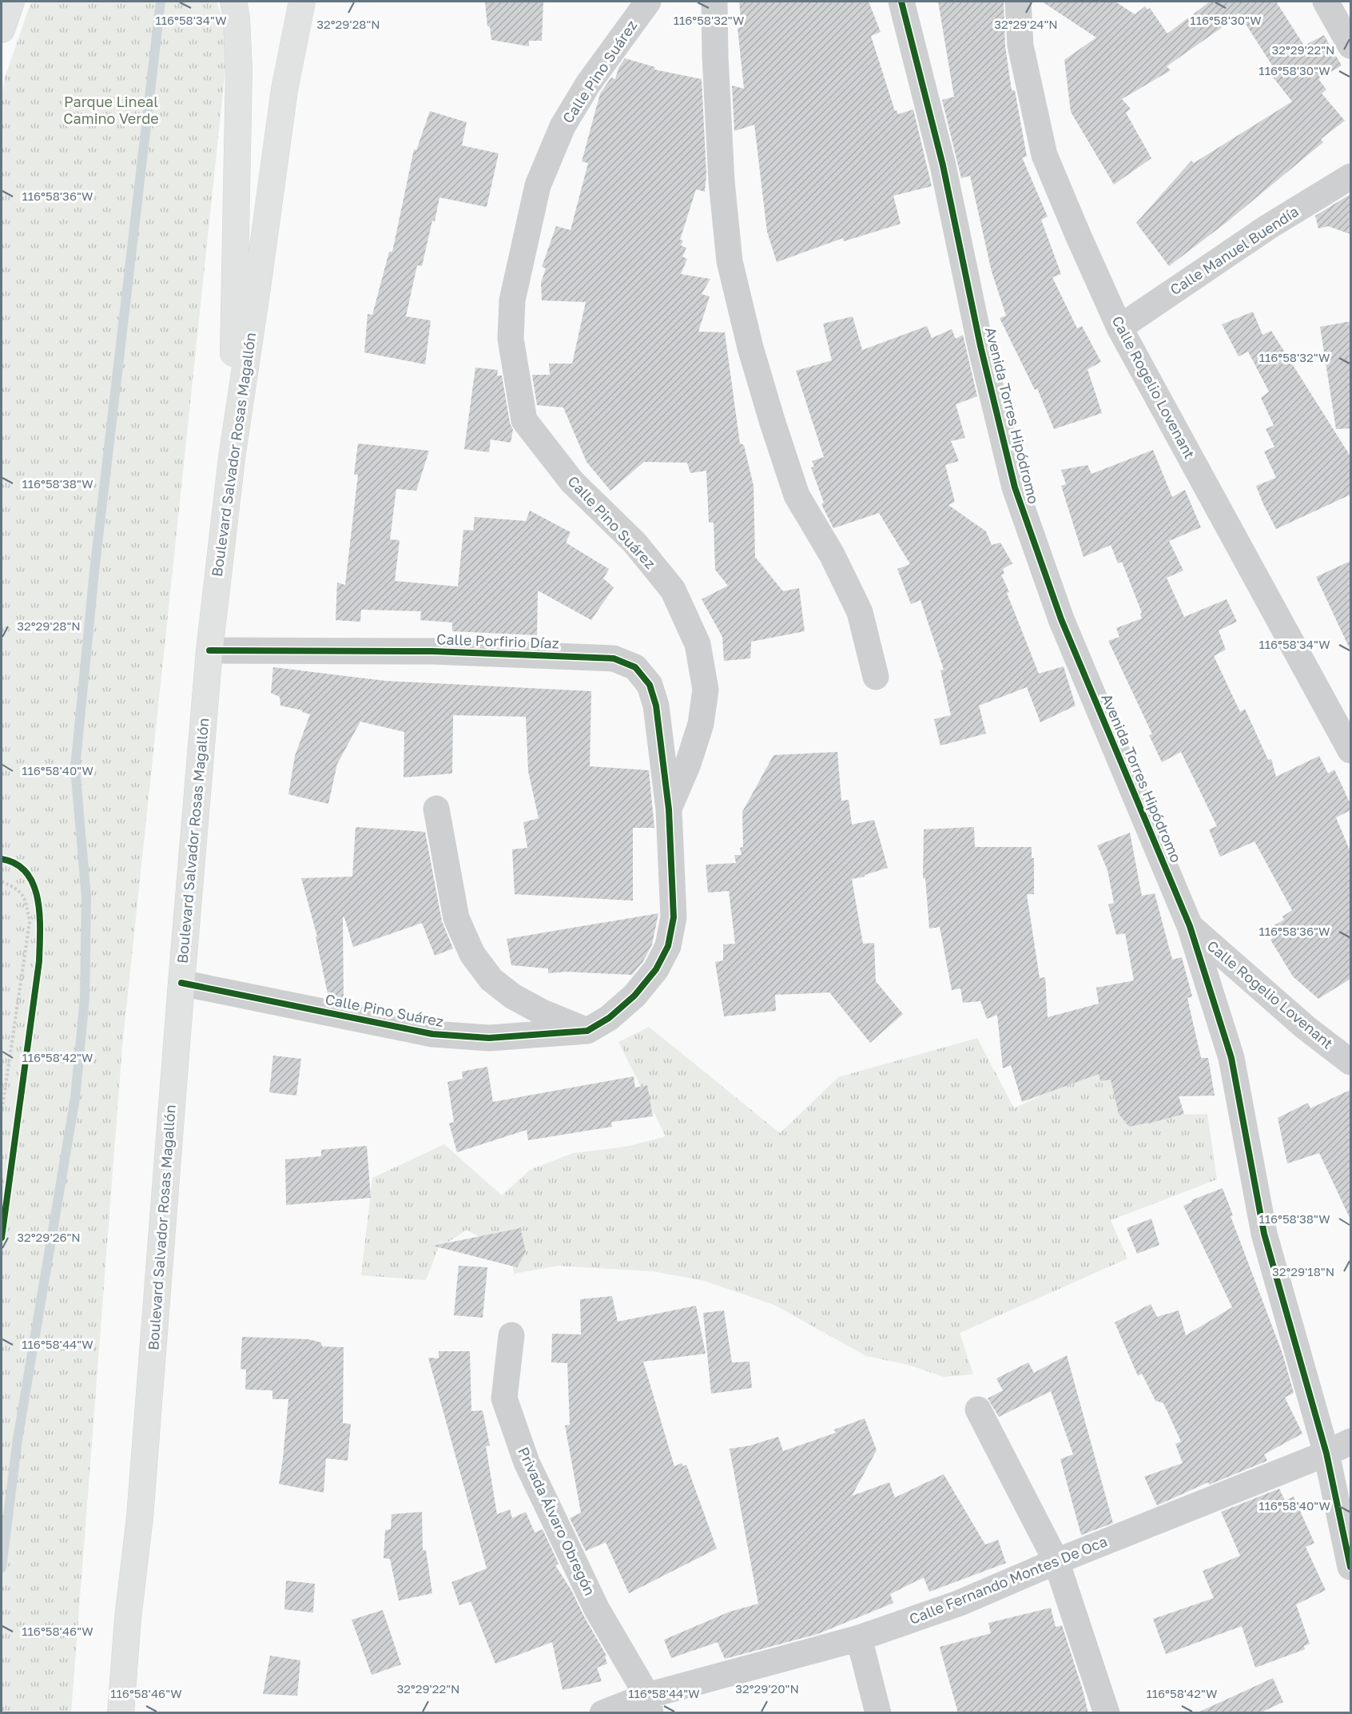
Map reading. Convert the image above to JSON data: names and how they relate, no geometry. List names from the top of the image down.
{
  "streets": {
    "highway": ["Boulevard Salvador Rosas Magallón"],
    "street": [
      "Calle Pino Suárez",
      "Calle Manuel Buendía",
      "Calle Rogelio Lovenant",
      "Avenida Torres Hipódromo",
      "Calle Porfirio Díaz",
      "Privada Álvaro Obregón",
      "Calle Fernando Montes De Oca"
    ]
  },
  "crossings": [
    ["Calle Pino Suárez", "Boulevard Salvador Rosas Magallón"],
    ["Calle Pino Suárez", "Calle Porfirio Díaz"],
    ["Calle Manuel Buendía", "Calle Rogelio Lovenant"],
    ["Calle Rogelio Lovenant", "Avenida Torres Hipódromo"],
    ["Avenida Torres Hipódromo", "Calle Fernando Montes De Oca"],
    ["Boulevard Salvador Rosas Magallón", "Calle Porfirio Díaz"],
    ["Privada Álvaro Obregón", "Calle Fernando Montes De Oca"]
  ],
  "parks": ["Parque Lineal Camino Verde"],
  "coordinates": [
    "116°58'30\"W",
    "116°58'34\"W",
    "116°58'32\"W",
    "32°29'28\"N",
    "32°29'24\"N",
    "32°29'22\"N",
    "116°58'36\"W",
    "116°58'38\"W",
    "116°58'40\"W",
    "116°58'42\"W",
    "32°29'26\"N",
    "32°29'18\"N",
    "116°58'44\"W",
    "116°58'46\"W",
    "32°29'20\"N"
  ]
}
